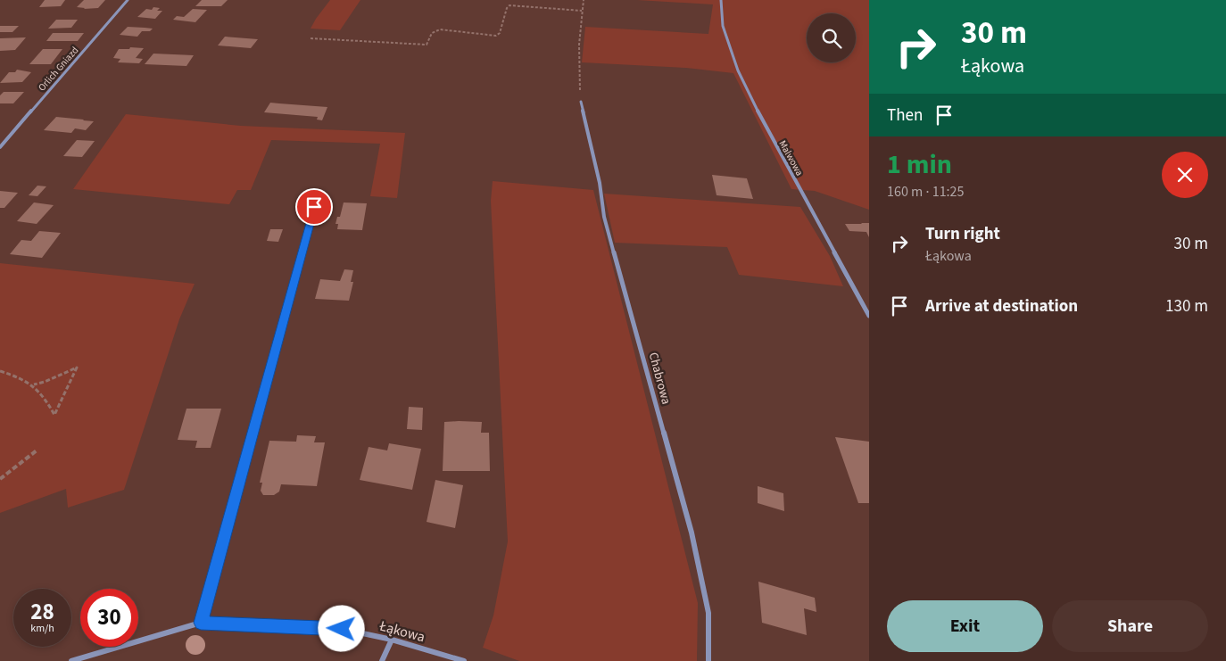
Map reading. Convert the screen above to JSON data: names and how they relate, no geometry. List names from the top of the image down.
{
  "streets": {
    "street": [
      "Orlich Gniazd",
      "Malwowa",
      "Chabrowa",
      "Łąkowa"
    ]
  },
  "page": {
    "turn": ["30 m", "Łąkowa"],
    "then": "Then",
    "heading": ["1 min", "160 m · 11:25"],
    "list": [
      {
        "name": "Turn right",
        "note": "Łąkowa",
        "value": "30 m"
      },
      {
        "name": "Arrive at destination",
        "value": "130 m"
      }
    ],
    "speed": "28 km/h",
    "limit": "30",
    "buttons": ["Exit", "Share"]
  }
}
